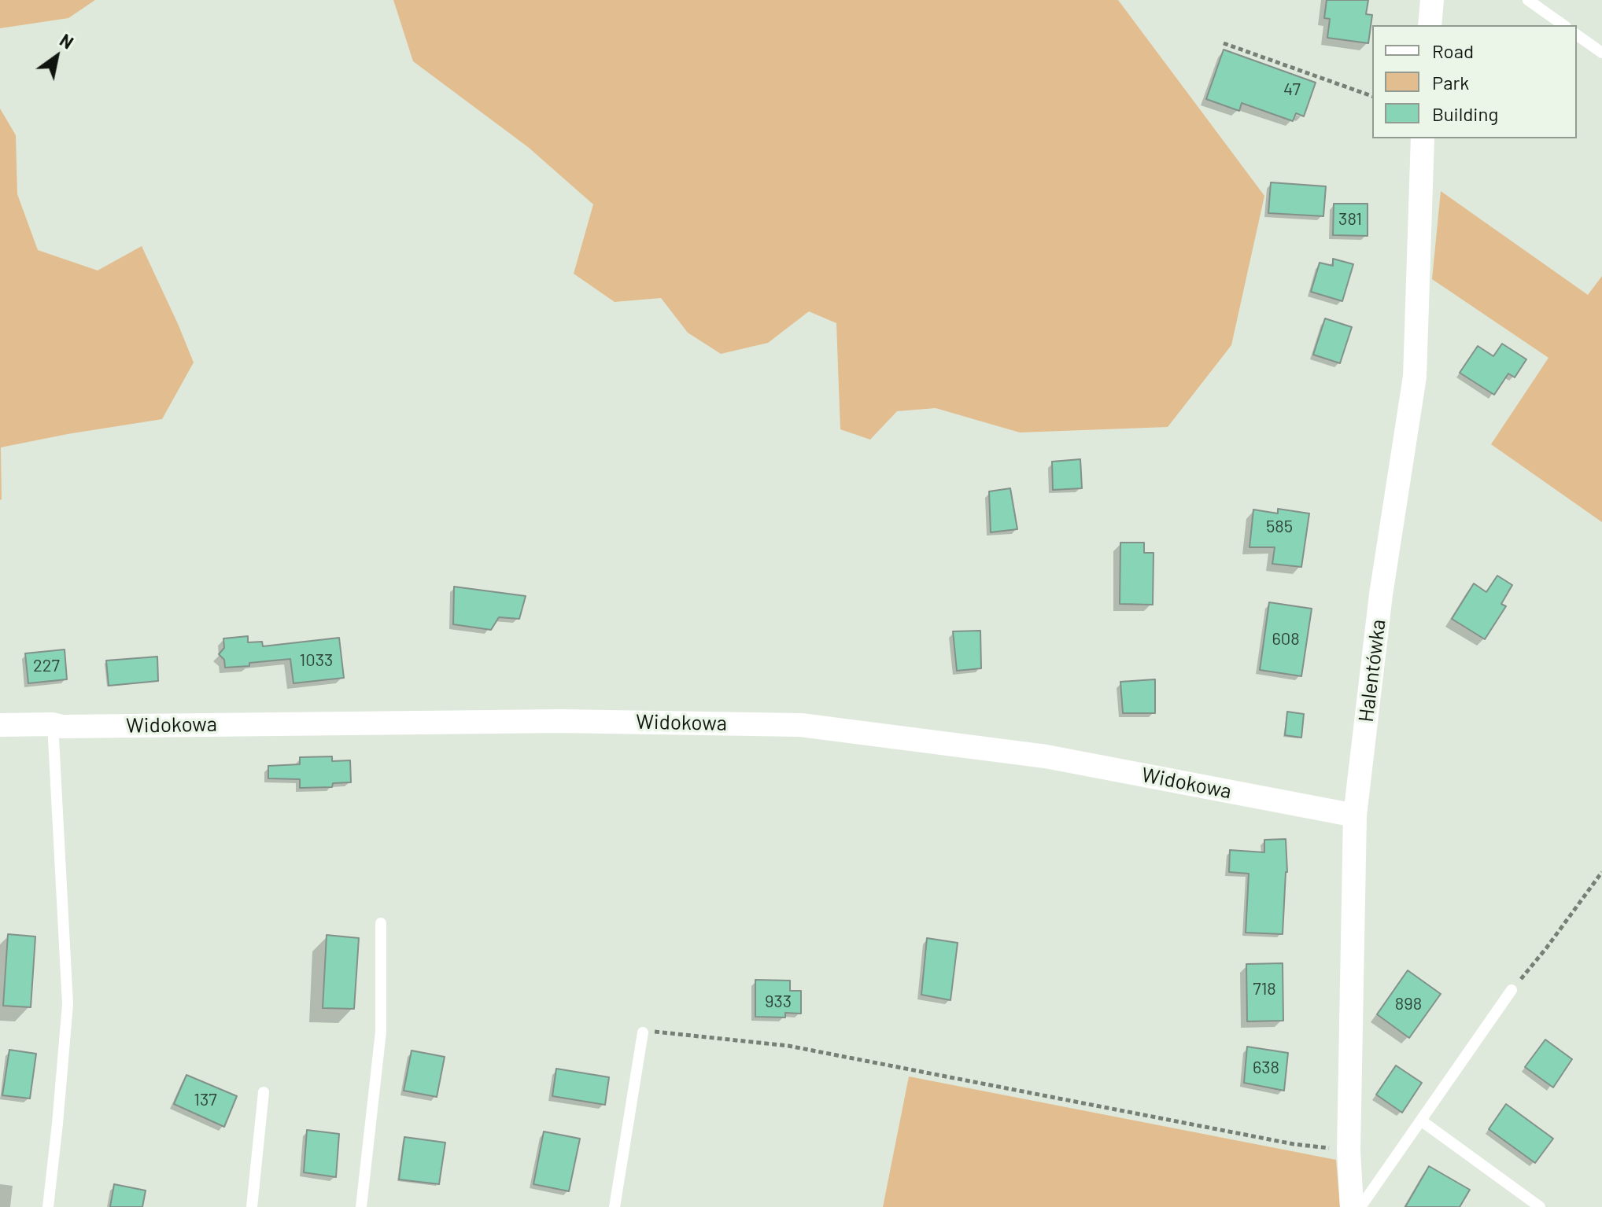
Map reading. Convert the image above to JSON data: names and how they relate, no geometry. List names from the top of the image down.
{
  "streets": {
    "street": ["Halentówka", "Widokowa"]
  },
  "crossings": [
    ["Halentówka", "Widokowa"]
  ],
  "house_numbers": [
    "47",
    "381",
    "585",
    "608",
    "1033",
    "227",
    "718",
    "933",
    "898",
    "638",
    "137"
  ],
  "legend": ["Road", "Park", "Building"],
  "north": "top right"
}
